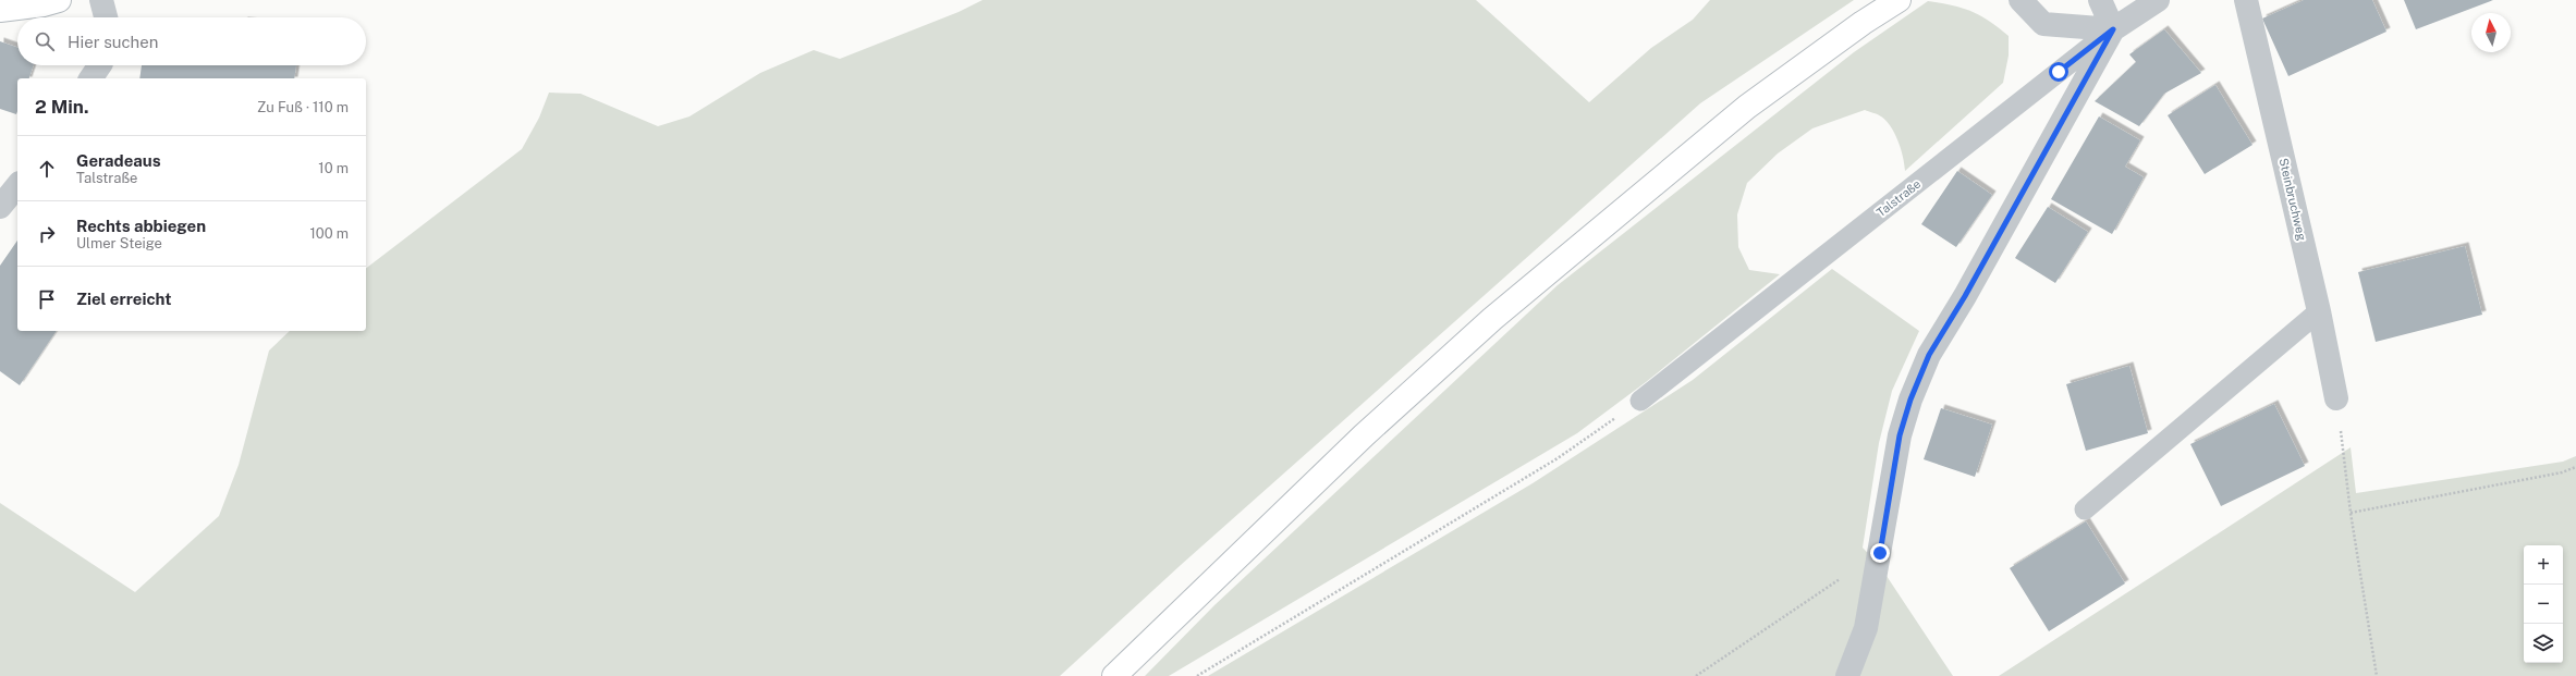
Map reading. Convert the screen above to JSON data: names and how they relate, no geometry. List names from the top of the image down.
{
  "streets": {
    "street": ["Talstraße", "Steinbruchweg"]
  },
  "north": "top",
  "page": {
    "search": "Hier suchen",
    "heading": ["2 Min.", "Zu Fuß · 110 m"],
    "list": [
      ["Geradeaus", "Talstraße", "10 m"],
      ["Rechts abbiegen", "Ulmer Steige", "100 m"],
      "Ziel erreicht"
    ],
    "map_buttons": ["+", "−"]
  }
}
